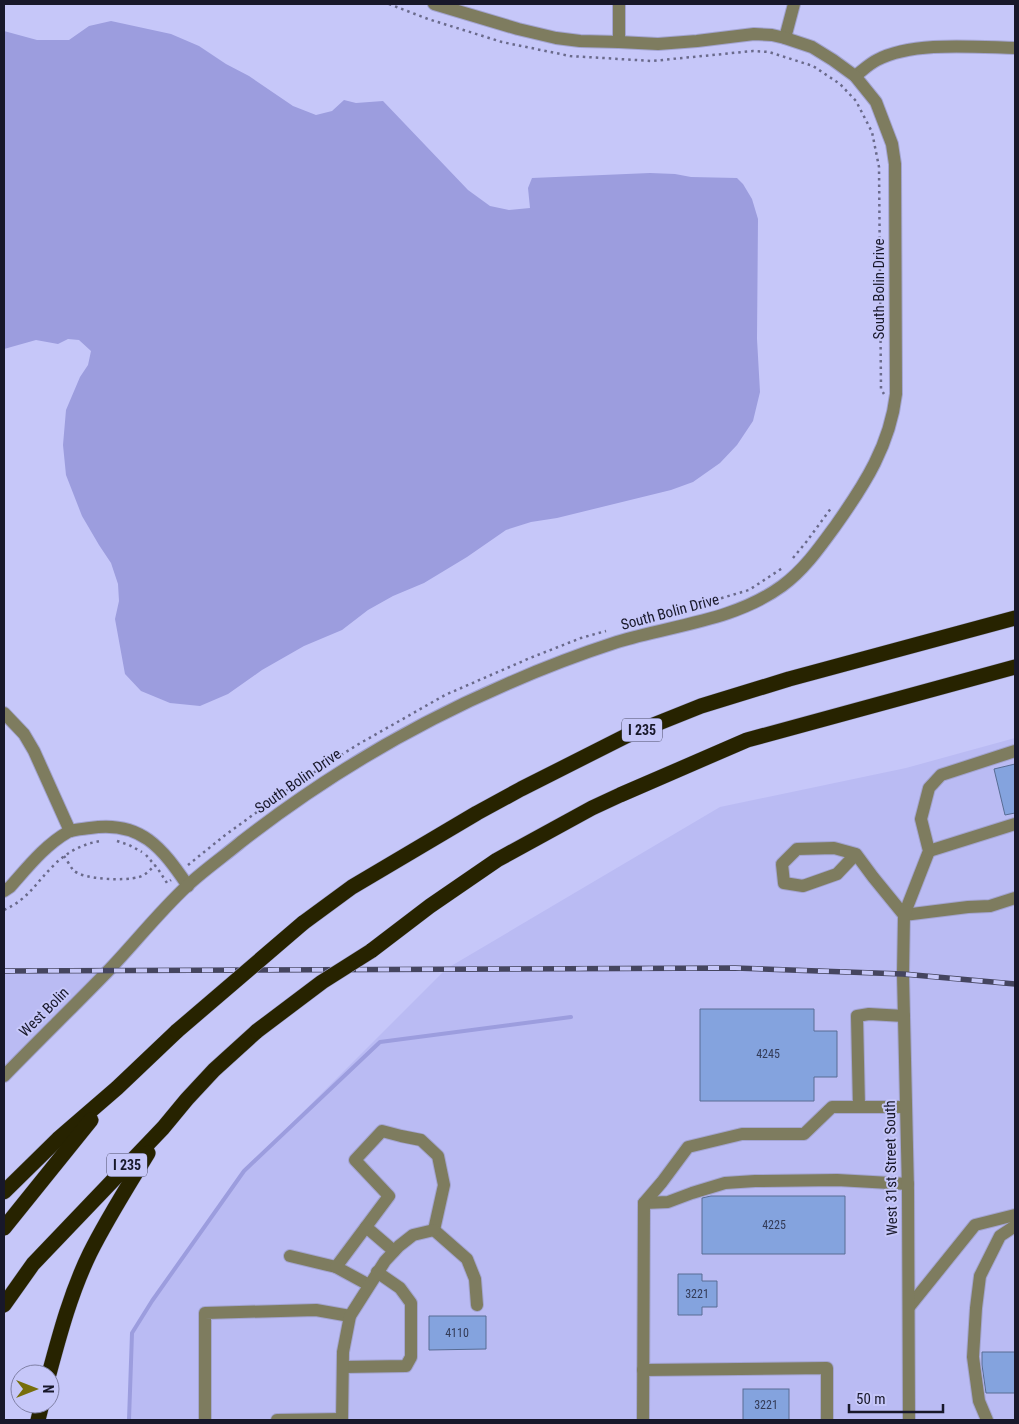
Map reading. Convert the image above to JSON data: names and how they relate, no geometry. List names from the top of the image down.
{
  "streets": {
    "highway": ["I 235"],
    "street": ["South Bolin Drive", "West Bolin", "West 31st Street South"]
  },
  "crossings": [
    ["South Bolin Drive", "West Bolin"]
  ],
  "house_numbers": [
    "4245",
    "4225",
    "3221",
    "4110",
    "3221"
  ],
  "scale_bar": "50 m",
  "north": "right"
}
